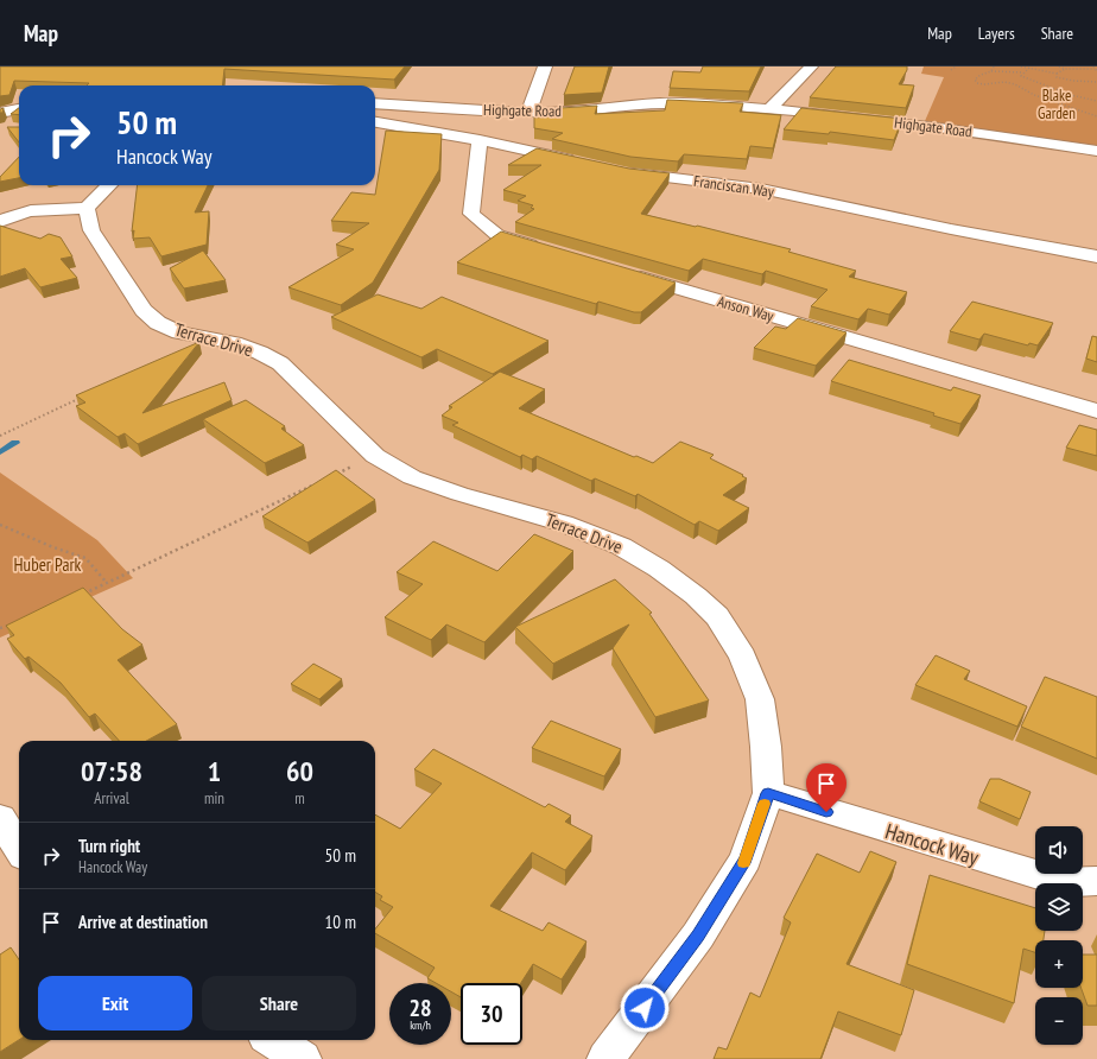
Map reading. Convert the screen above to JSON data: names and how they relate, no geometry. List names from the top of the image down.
{
  "streets": {
    "street": [
      "Highgate Road",
      "Franciscan Way",
      "Anson Way",
      "Terrace Drive",
      "Hancock Way"
    ]
  },
  "crossings": [
    ["Terrace Drive", "Hancock Way"]
  ],
  "parks": ["Blake Garden", "Huber Park"],
  "page": {
    "header": "Map",
    "nav": ["Map", "Layers", "Share"],
    "turn": ["50 m", "Hancock Way"],
    "eta": [
      "07:58",
      "Arrival",
      "1",
      "min",
      "60",
      "m"
    ],
    "list": [
      {
        "name": "Turn right",
        "note": "Hancock Way",
        "value": "50 m"
      },
      {
        "name": "Arrive at destination",
        "value": "10 m"
      }
    ],
    "map_buttons": ["+", "−"],
    "buttons": ["Exit", "Share"],
    "speed": "28 km/h",
    "limit": "30"
  }
}
